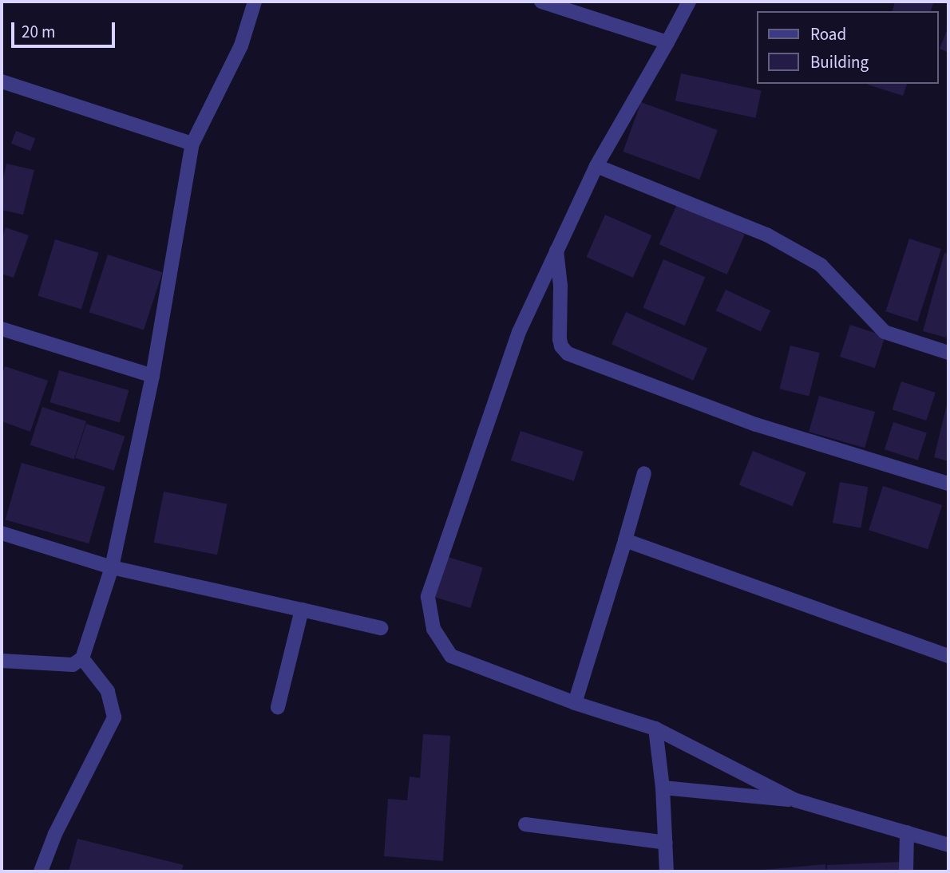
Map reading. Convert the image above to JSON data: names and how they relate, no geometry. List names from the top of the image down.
{
  "legend": ["Road", "Building"],
  "scale_bar": "20 m"
}
